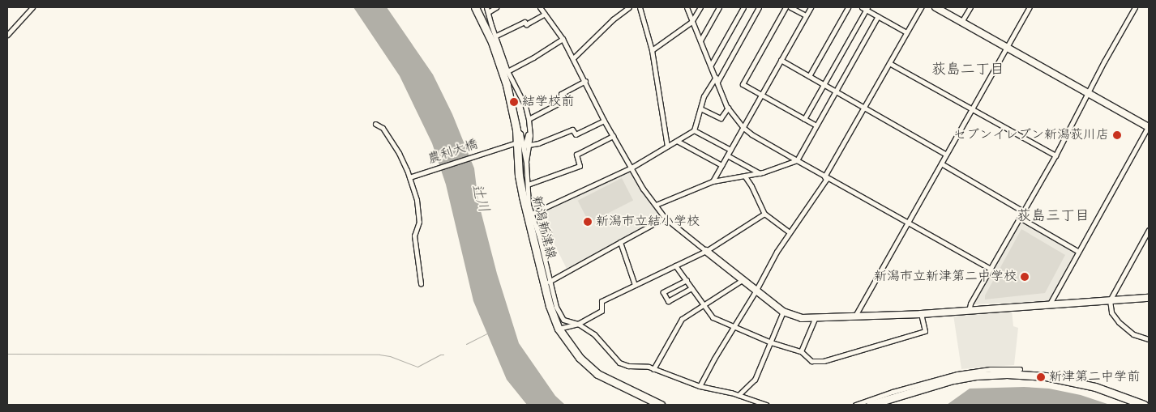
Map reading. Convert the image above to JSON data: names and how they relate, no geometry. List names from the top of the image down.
{
  "streets": {
    "main road": ["新潟新津線"],
    "street": ["農利大橋"]
  },
  "crossings": [
    ["農利大橋", "新潟新津線"]
  ],
  "districts": ["荻島二丁目", "荻島三丁目"],
  "water": ["辻川"],
  "places": [
    "結学校前",
    "セブンイレブン新潟荻川店",
    "新潟市立結小学校",
    "新潟市立新津第二中学校",
    "新津第二中学前"
  ]
}
